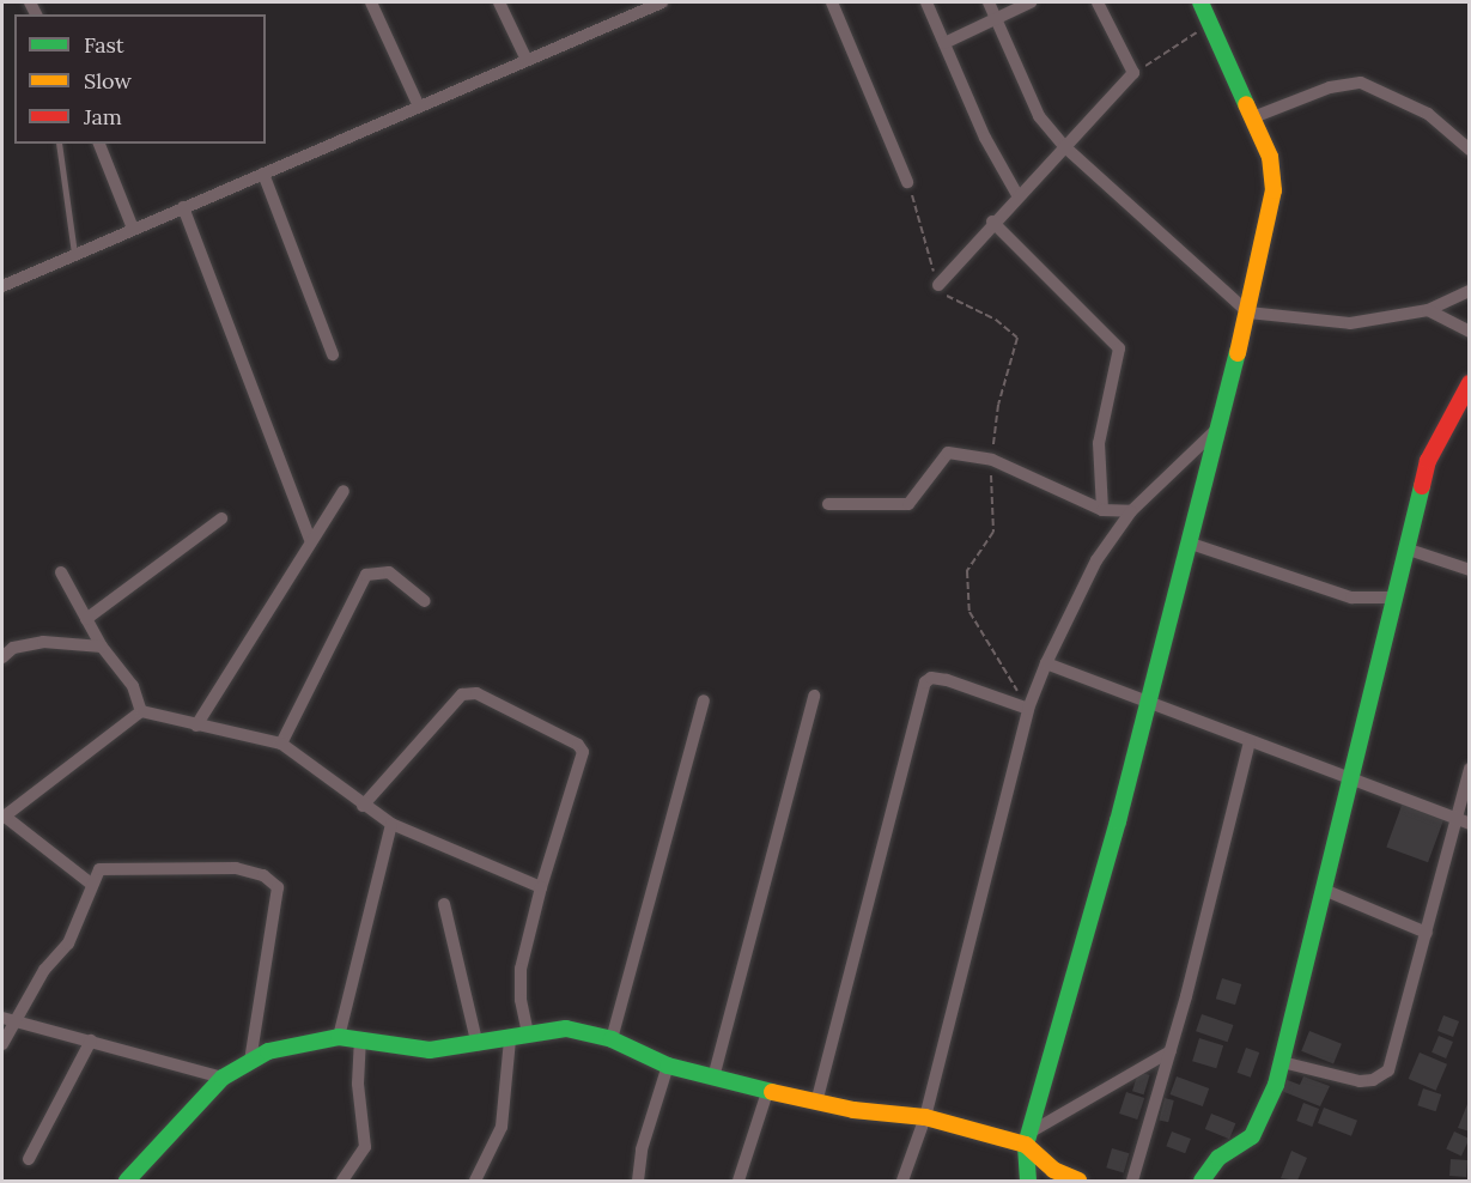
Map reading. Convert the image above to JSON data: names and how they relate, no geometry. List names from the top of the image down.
{
  "legend": ["Fast", "Slow", "Jam"]
}
